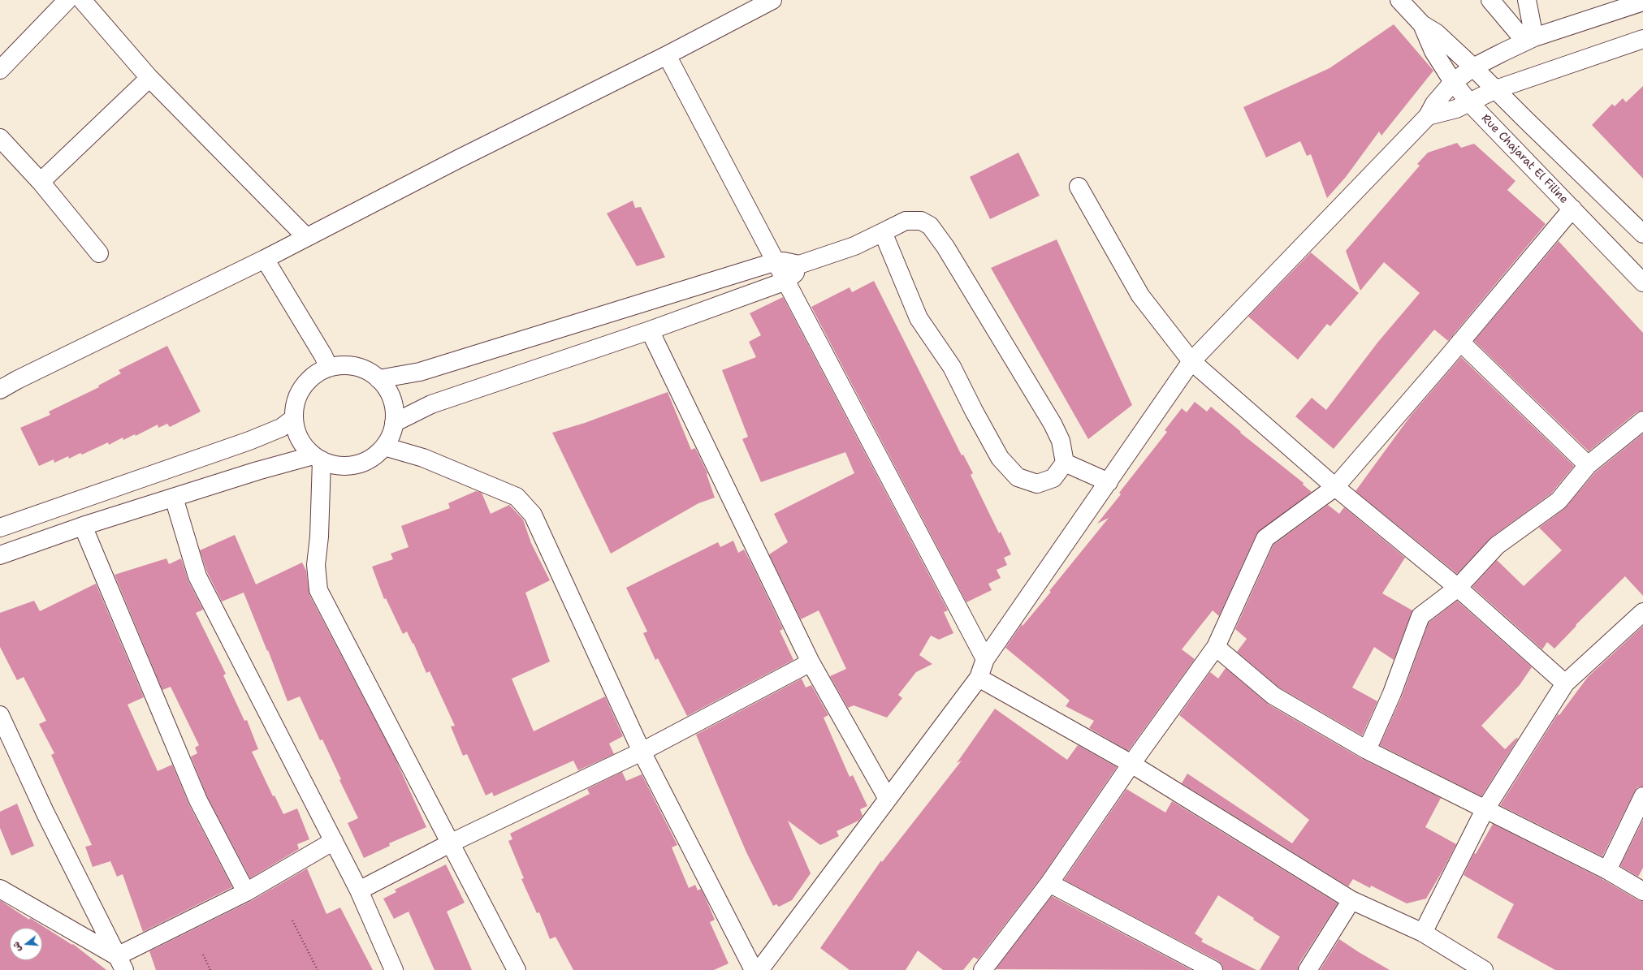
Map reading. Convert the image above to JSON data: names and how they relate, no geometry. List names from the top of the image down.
{
  "streets": {
    "street": ["Rue Chajarat El Filine"]
  },
  "north": "left"
}
